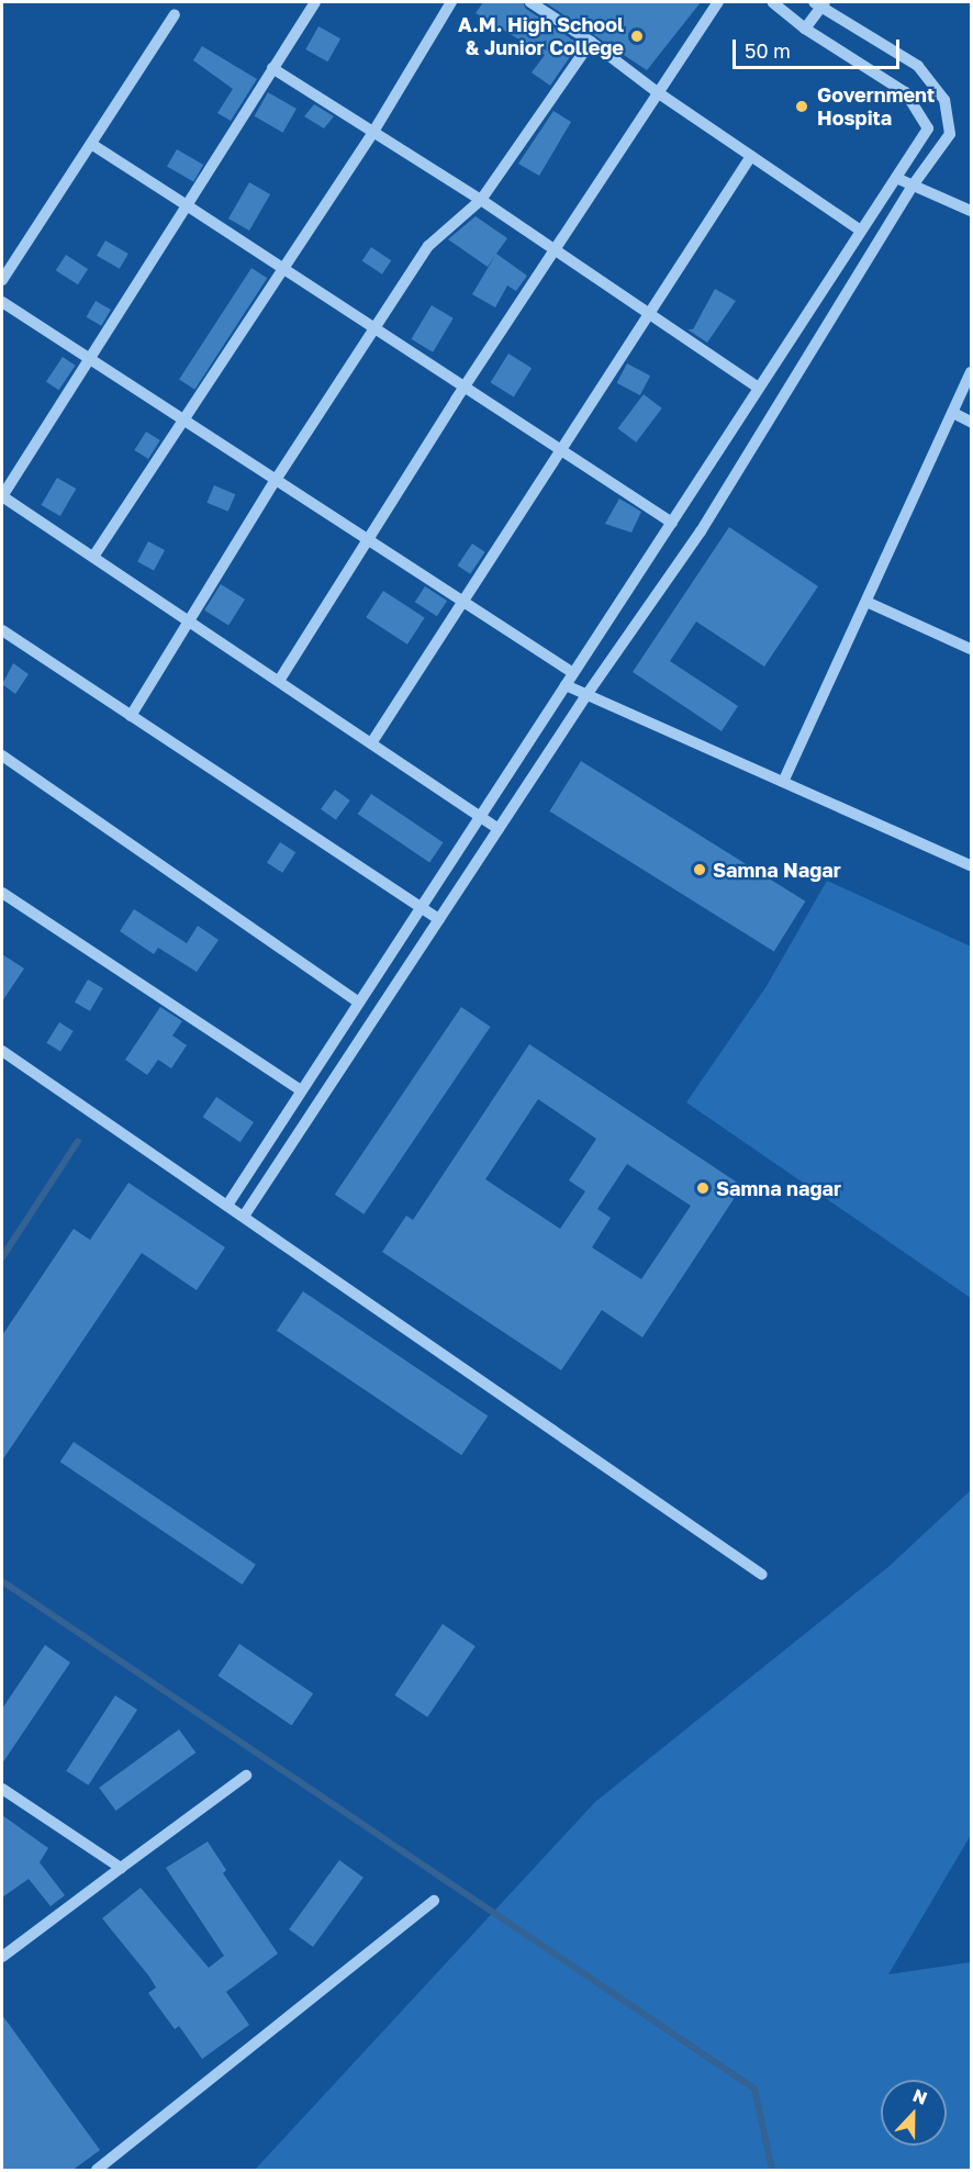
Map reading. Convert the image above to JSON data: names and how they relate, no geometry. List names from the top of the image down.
{
  "places": [
    "A.M. High School & Junior College",
    "Government Hospita",
    "Samna Nagar",
    "Samna nagar"
  ],
  "scale_bar": "50 m",
  "north": "top"
}
